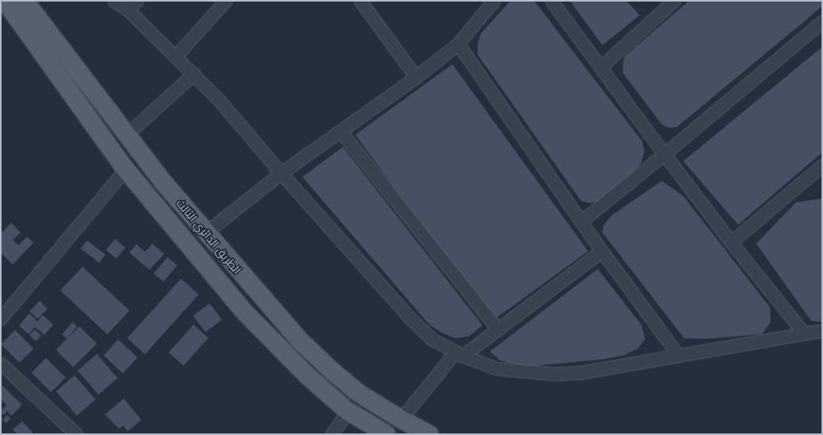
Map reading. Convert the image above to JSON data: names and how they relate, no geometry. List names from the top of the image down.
{
  "streets": {
    "main road": ["الطريق الدائري الثالث"]
  }
}
